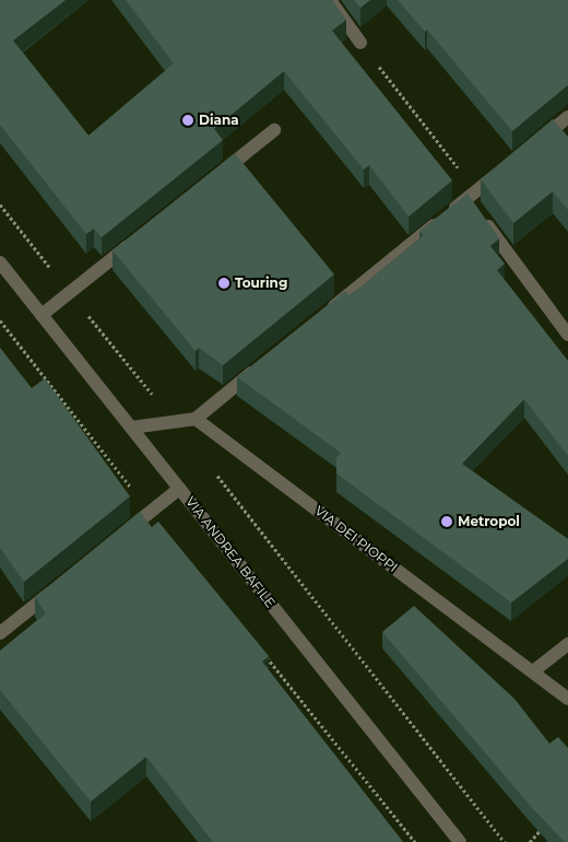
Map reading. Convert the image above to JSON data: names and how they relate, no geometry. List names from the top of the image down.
{
  "streets": {
    "street": ["VIA DEI PIOPPI", "VIA ANDREA BAFILE"]
  },
  "places": ["Diana", "Touring", "Metropol"]
}
